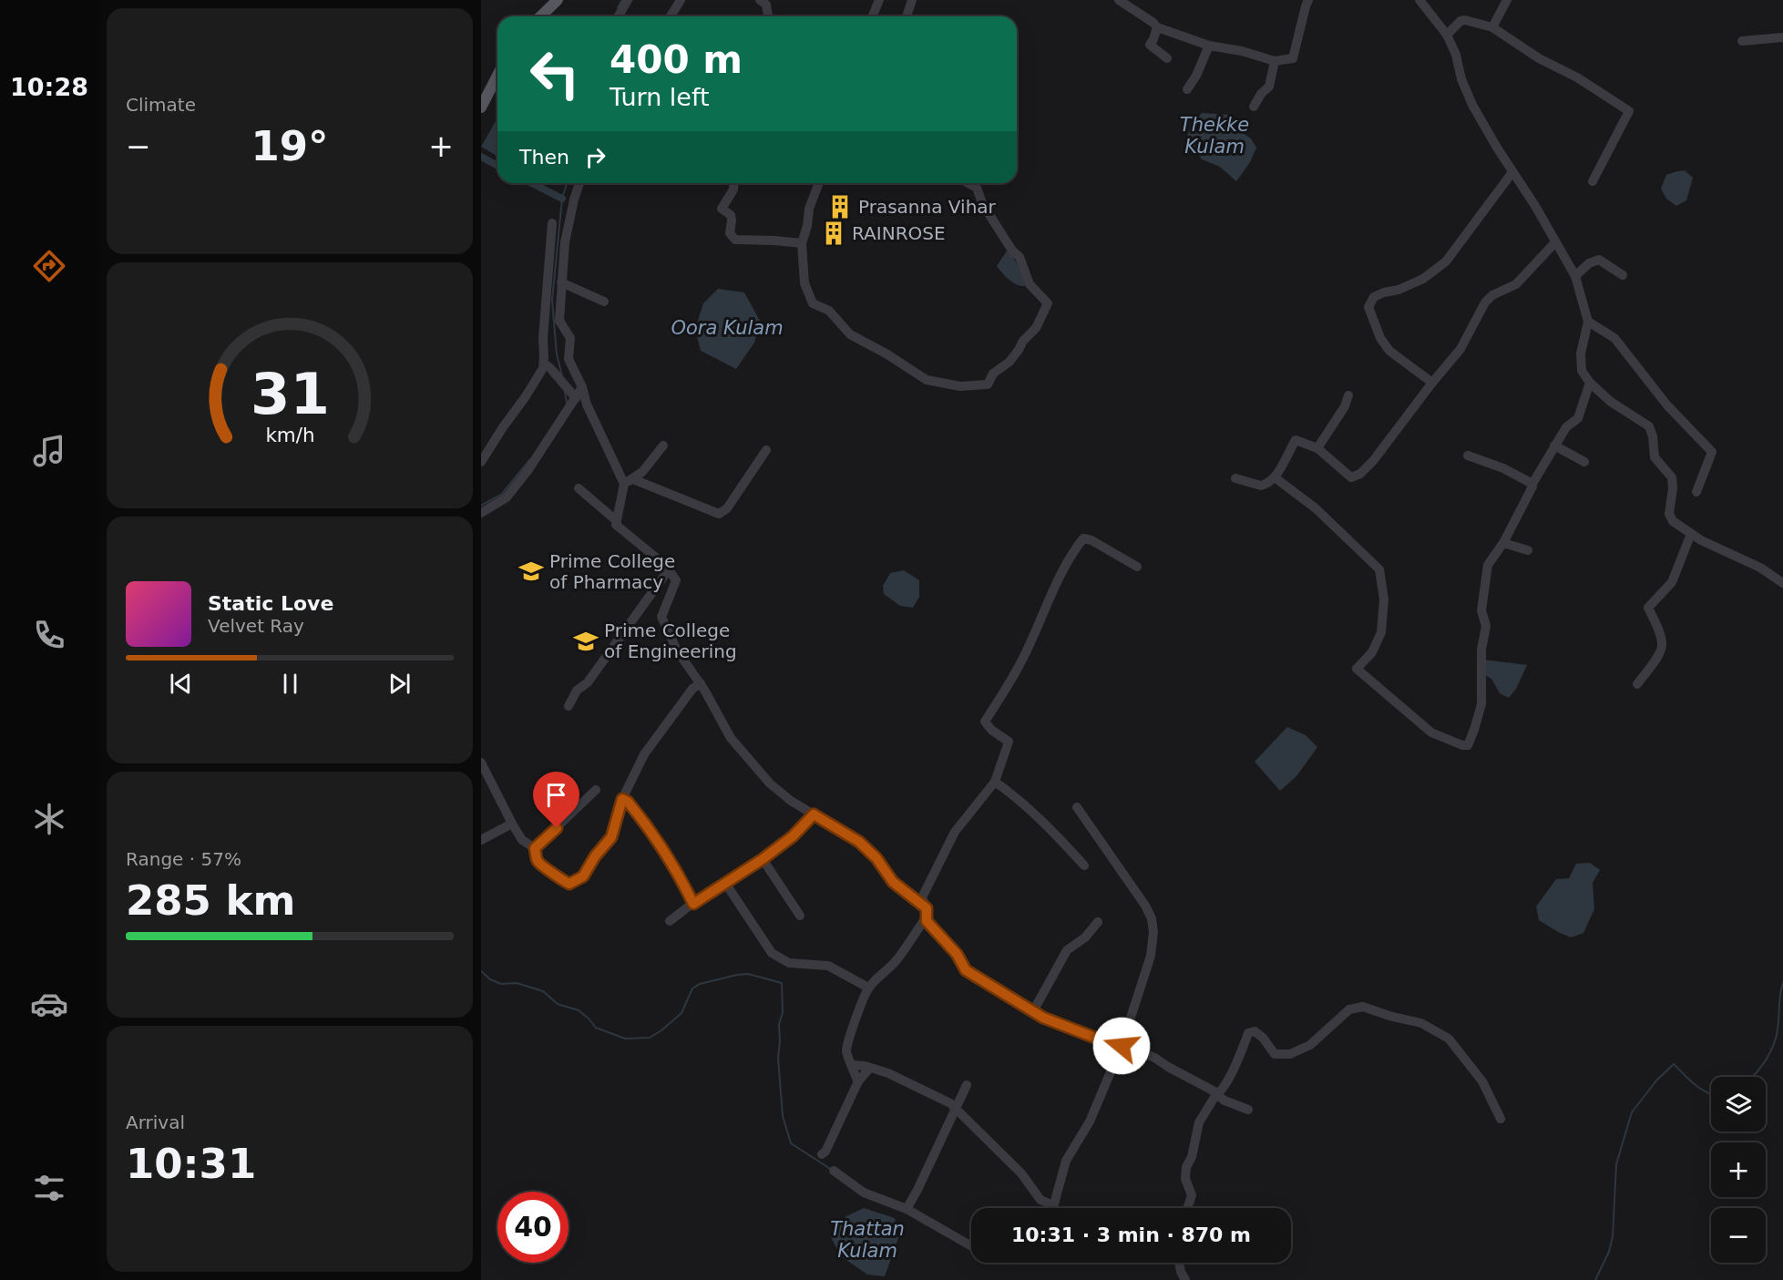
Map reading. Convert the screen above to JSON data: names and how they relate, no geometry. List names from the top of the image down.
{
  "water": ["Thekke Kulam", "Oora Kulam", "Thattan Kulam"],
  "places": {
    "building": ["Prasanna Vihar", "RAINROSE"],
    "school or university": ["Prime College of Pharmacy", "Prime College of Engineering"]
  },
  "page": {
    "tabs": "10:28",
    "tile": [
      "Climate",
      ["Range · 57%", "285 km"],
      ["Arrival", "10:31"]
    ],
    "turn": ["400 m", "Turn left"],
    "heat": ["−", "19°", "+"],
    "then": "Then",
    "song": ["Static Love", "Velvet Ray"],
    "map_buttons": ["+", "−"],
    "limit": "40",
    "trip": "10:31 · 3 min · 870 m",
    "gauge": ["31", "km/h"]
  }
}
